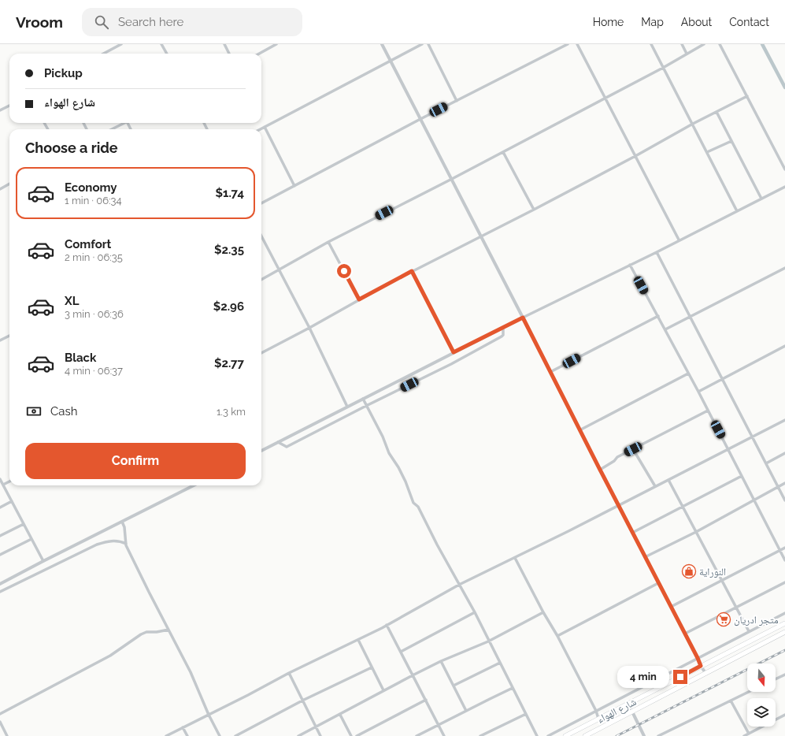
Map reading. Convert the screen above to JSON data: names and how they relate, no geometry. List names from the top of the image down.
{
  "streets": {
    "highway": ["شارع الهواء"]
  },
  "places": {
    "shop": ["النوراية"],
    "supermarket": ["متجر ادريان"]
  },
  "north": "bottom",
  "page": {
    "header": "Vroom",
    "search": "Search here",
    "nav": [
      "Home",
      "Map",
      "About",
      "Contact"
    ],
    "banner": ["Pickup", "شارع الهواء"],
    "heading": "Choose a ride",
    "list": [
      {
        "name": "Economy",
        "note": "1 min · 06:34",
        "value": "$1.74"
      },
      {
        "name": "Comfort",
        "note": "2 min · 06:35",
        "value": "$2.35"
      },
      {
        "name": "XL",
        "note": "3 min · 06:36",
        "value": "$2.96"
      },
      {
        "name": "Black",
        "note": "4 min · 06:37",
        "value": "$2.77"
      }
    ],
    "pay": ["Cash", "1.3 km"],
    "buttons": "Confirm",
    "bubble": "4 min"
  }
}
